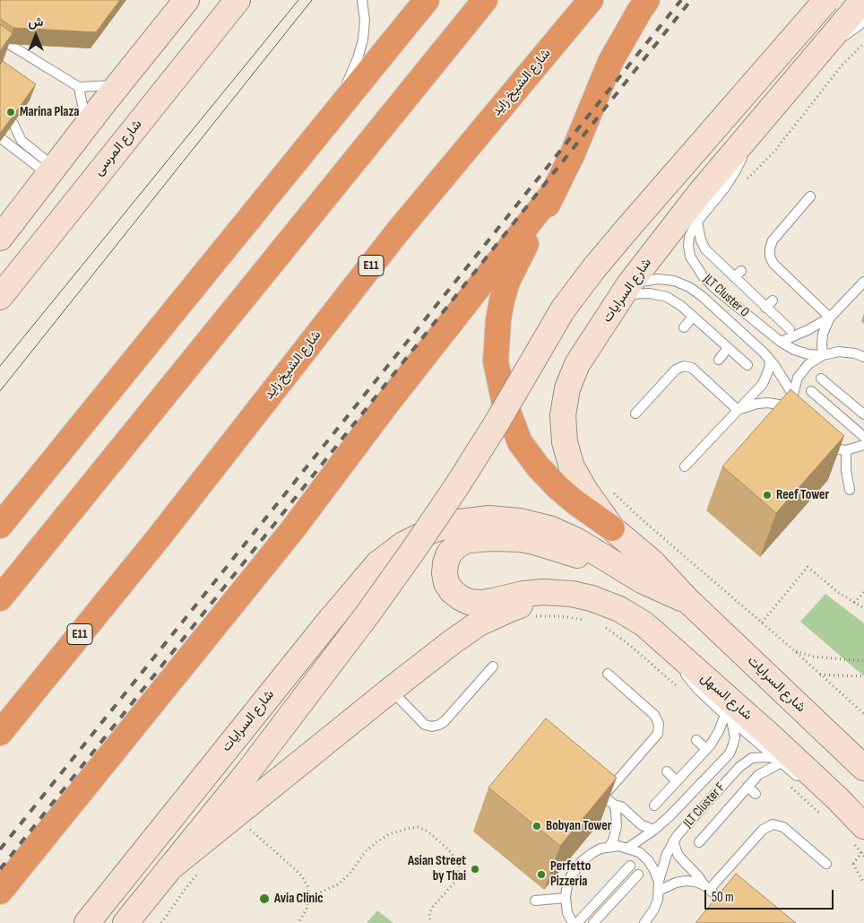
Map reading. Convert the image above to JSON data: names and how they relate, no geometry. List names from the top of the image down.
{
  "streets": {
    "highway": ["شارع الشيخ زايد", "E11"],
    "main road": ["شارع المرسى", "شارع السرايات", "شارع السهل"],
    "lane": ["JLT Cluster O", "JLT Cluster F"]
  },
  "crossings": [
    ["شارع السرايات", "JLT Cluster O"]
  ],
  "places": [
    "Marina Plaza",
    "Reef Tower",
    "Bobyan Tower",
    "Asian Street by Thai",
    "Perfetto Pizzeria",
    "Avia Clinic"
  ],
  "scale_bar": "50 m",
  "north": "top"
}
